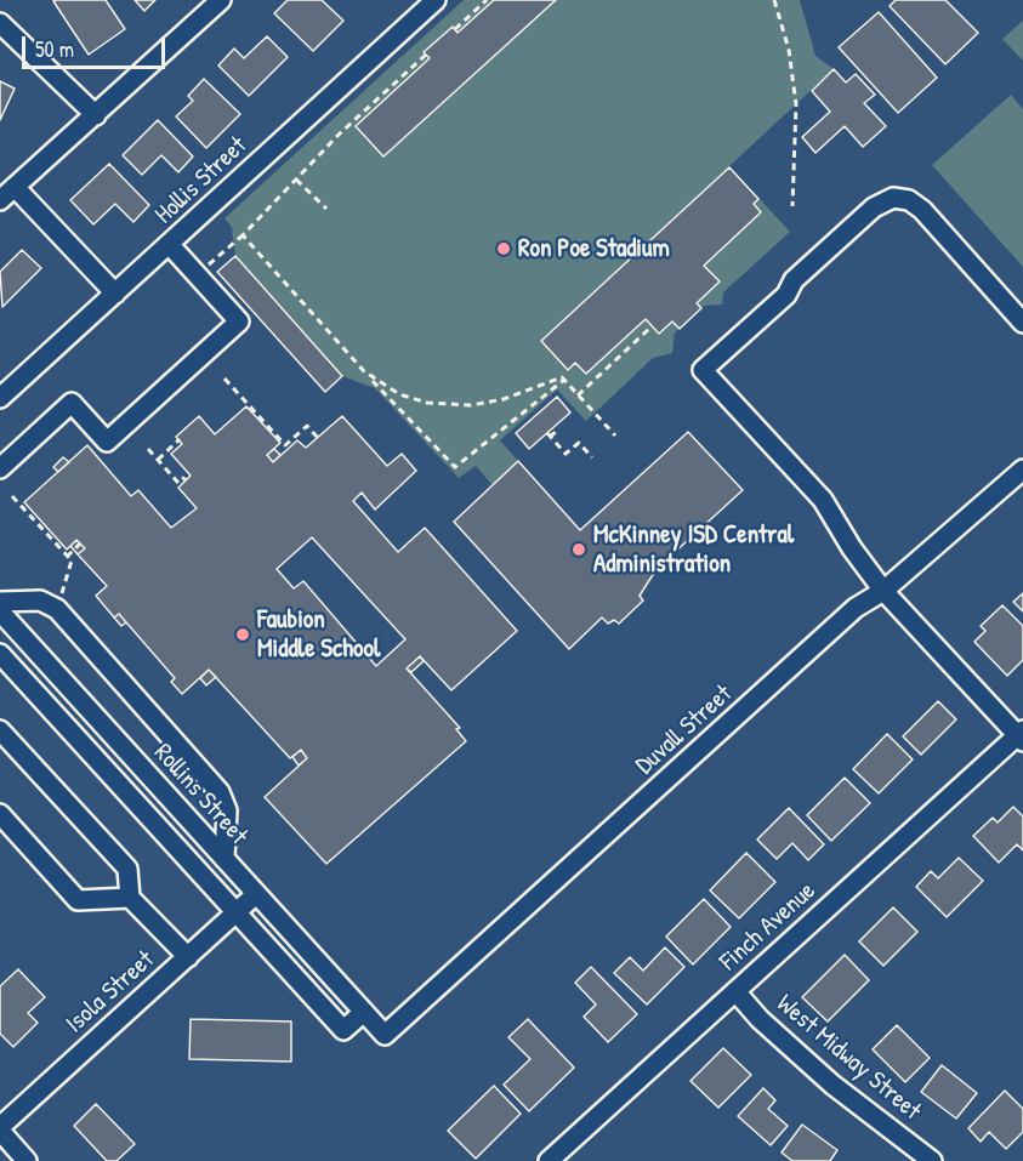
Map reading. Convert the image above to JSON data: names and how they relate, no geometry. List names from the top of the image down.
{
  "streets": {
    "street": [
      "Hollis Street",
      "Duvall Street",
      "Rollins Street",
      "Finch Avenue",
      "Isola Street",
      "West Midway Street"
    ]
  },
  "crossings": [
    ["Duvall Street", "Rollins Street"],
    ["Rollins Street", "Isola Street"],
    ["Finch Avenue", "West Midway Street"]
  ],
  "places": ["Ron Poe Stadium", "McKinney ISD Central Administration", "Faubion Middle School"],
  "scale_bar": "50 m"
}
